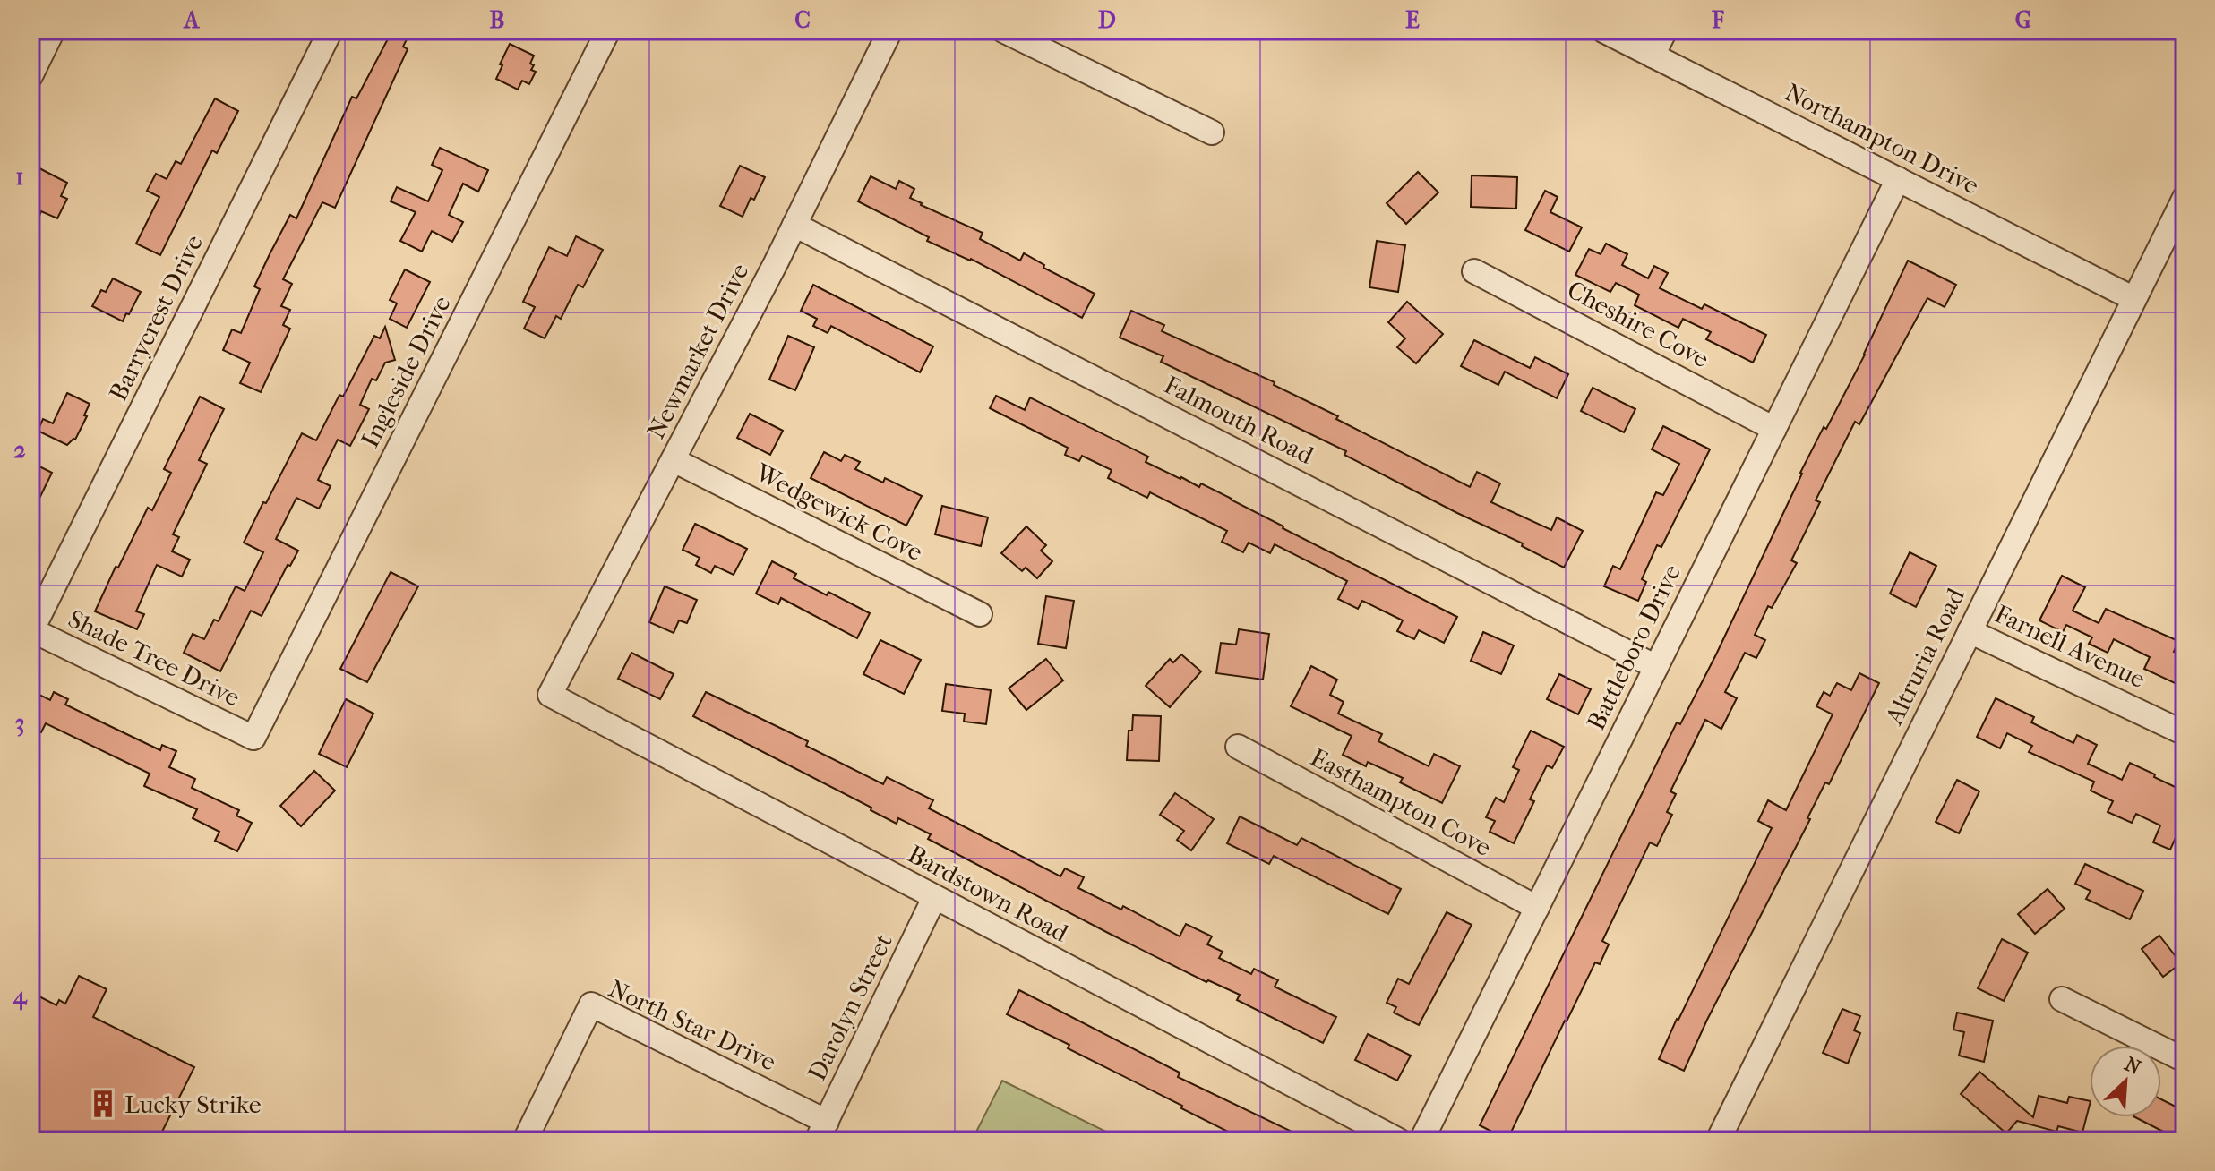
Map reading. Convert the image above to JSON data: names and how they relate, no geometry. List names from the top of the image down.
{
  "streets": {
    "street": [
      "Northampton Drive",
      "Barrycrest Drive",
      "Cheshire Cove",
      "Newmarket Drive",
      "Ingleside Drive",
      "Falmouth Road",
      "Wedgewick Cove",
      "Farnell Avenue",
      "Battleboro Drive",
      "Altruria Road",
      "Shade Tree Drive",
      "Easthampton Cove",
      "Bardstown Road",
      "Darolyn Street",
      "North Star Drive"
    ]
  },
  "crossings": [
    ["Northampton Drive", "Battleboro Drive"],
    ["Northampton Drive", "Altruria Road"],
    ["Barrycrest Drive", "Shade Tree Drive"],
    ["Cheshire Cove", "Battleboro Drive"],
    ["Newmarket Drive", "Falmouth Road"],
    ["Newmarket Drive", "Wedgewick Cove"],
    ["Newmarket Drive", "Bardstown Road"],
    ["Ingleside Drive", "Shade Tree Drive"],
    ["Falmouth Road", "Battleboro Drive"],
    ["Farnell Avenue", "Altruria Road"],
    ["Battleboro Drive", "Easthampton Cove"],
    ["Bardstown Road", "Darolyn Street"],
    ["Darolyn Street", "North Star Drive"]
  ],
  "places": {
    "building": ["Lucky Strike"]
  },
  "north": "top right",
  "grid": {
    "columns": [
      "A",
      "B",
      "C",
      "D",
      "E",
      "F",
      "G"
    ],
    "rows": [
      "1",
      "2",
      "3",
      "4"
    ]
  }
}
